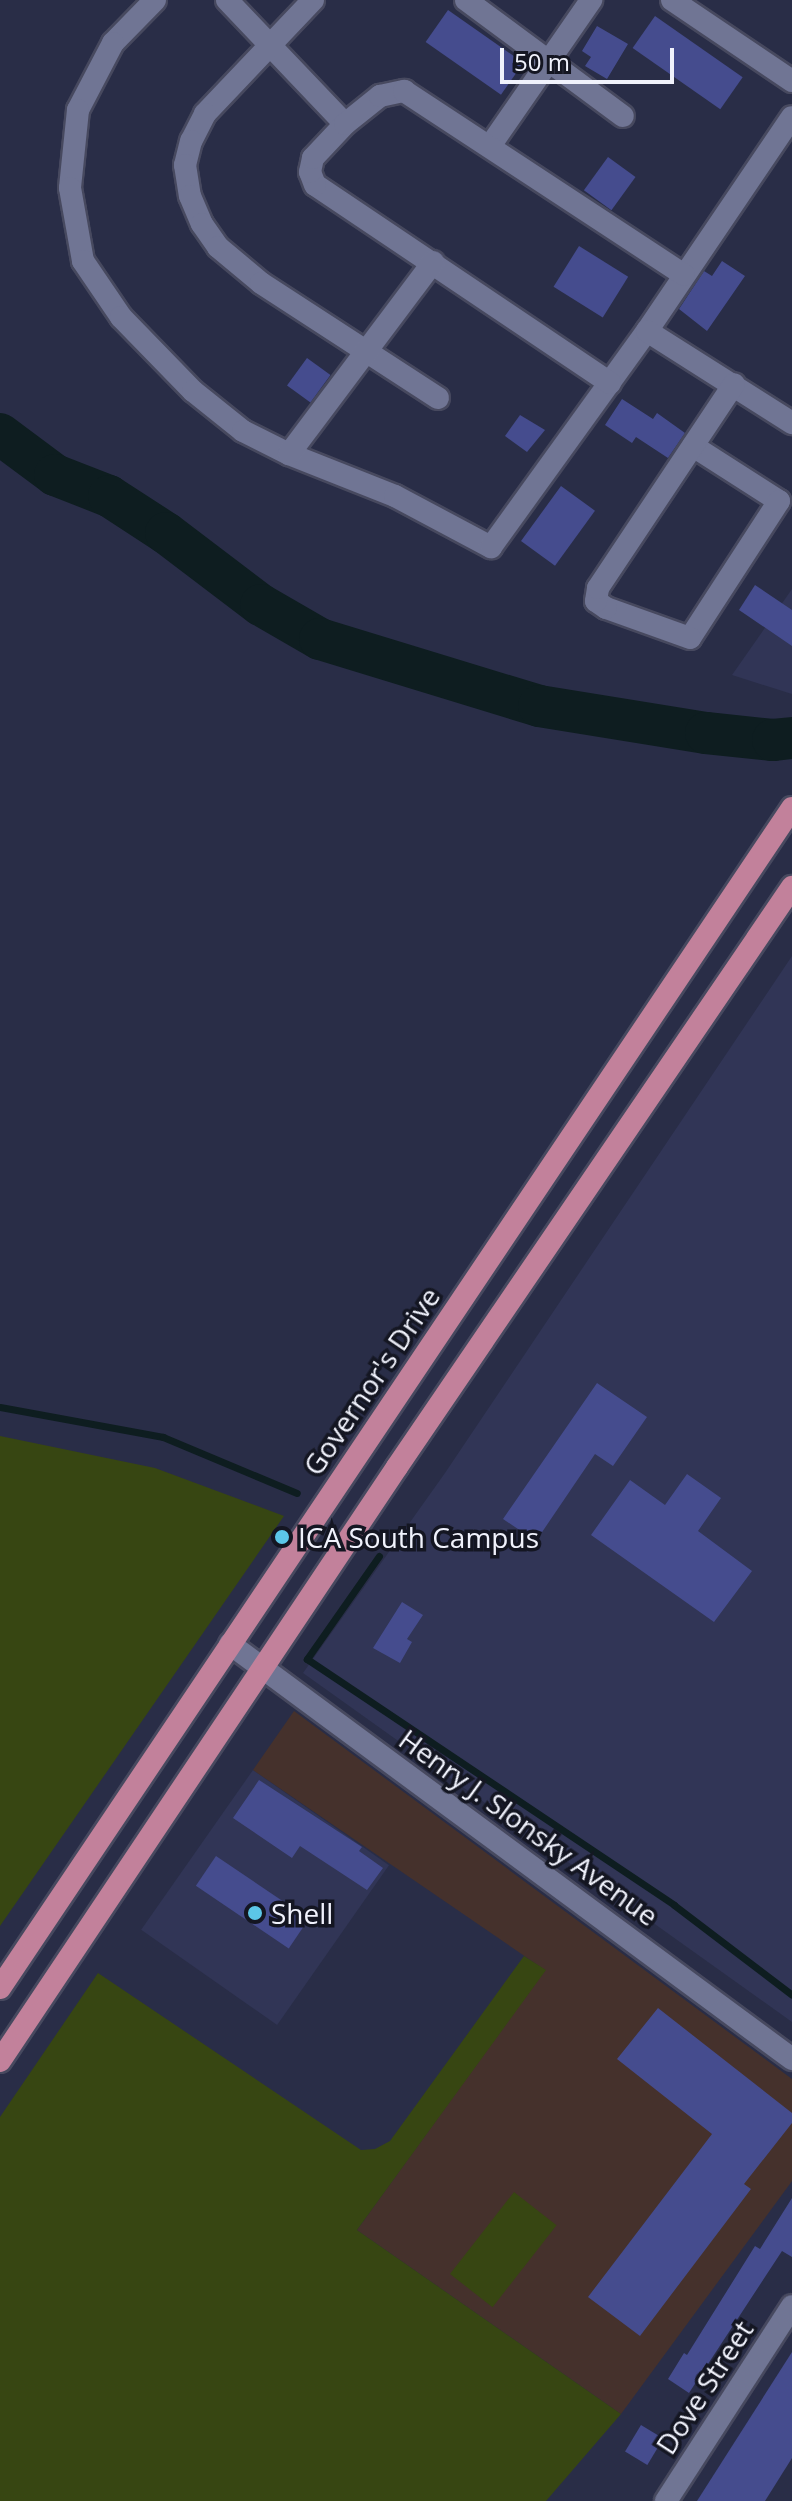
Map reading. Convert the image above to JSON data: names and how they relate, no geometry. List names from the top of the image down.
{
  "streets": {
    "main road": ["Governor's Drive"],
    "street": ["Henry J. Slonsky Avenue", "Dove Street"]
  },
  "crossings": [
    ["Governor's Drive", "Henry J. Slonsky Avenue"]
  ],
  "places": ["ICA South Campus", "Shell"],
  "scale_bar": "50 m"
}
